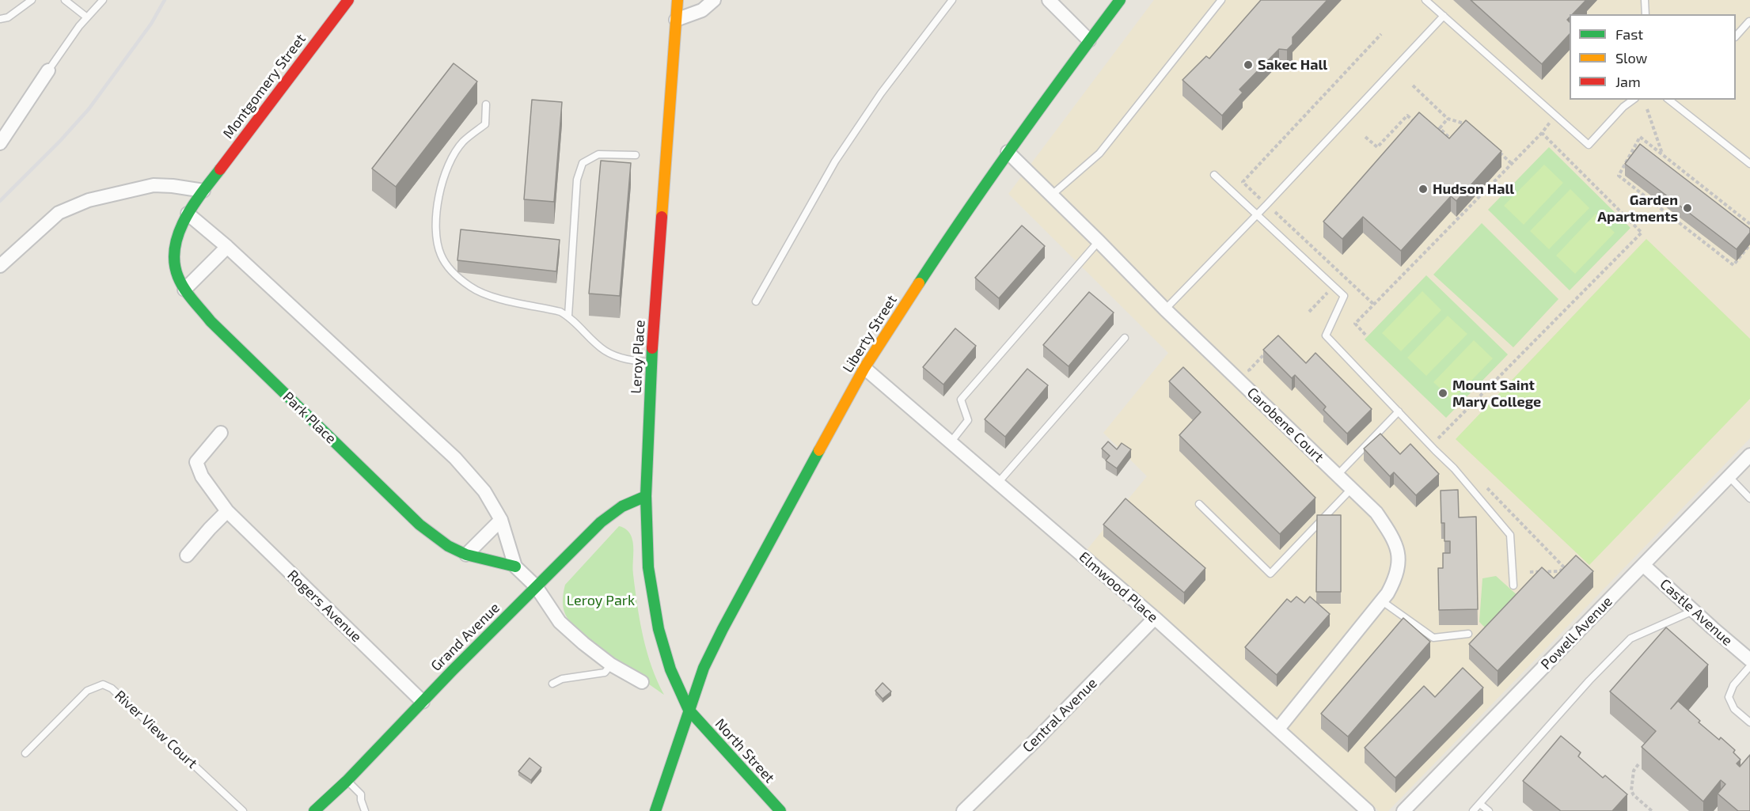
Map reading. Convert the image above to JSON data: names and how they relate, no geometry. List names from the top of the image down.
{
  "streets": {
    "street": [
      "Montgomery Street",
      "Liberty Street",
      "Leroy Place",
      "Park Place",
      "Carobene Court",
      "Elmwood Place",
      "Rogers Avenue",
      "Castle Avenue",
      "Powell Avenue",
      "Grand Avenue",
      "Central Avenue",
      "North Street"
    ],
    "lane": ["River View Court"]
  },
  "crossings": [
    ["Montgomery Street", "Park Place"],
    ["Liberty Street", "Leroy Place"],
    ["Liberty Street", "Carobene Court"],
    ["Liberty Street", "Elmwood Place"],
    ["Liberty Street", "North Street"],
    ["Leroy Place", "Grand Avenue"],
    ["Leroy Place", "North Street"],
    ["Carobene Court", "Elmwood Place"],
    ["Elmwood Place", "Central Avenue"],
    ["Rogers Avenue", "Grand Avenue"],
    ["Castle Avenue", "Powell Avenue"]
  ],
  "parks": ["Leroy Park"],
  "places": [
    "Sakec Hall",
    "Hudson Hall",
    "Garden Apartments",
    "Mount Saint Mary College"
  ],
  "legend": ["Fast", "Slow", "Jam"]
}
